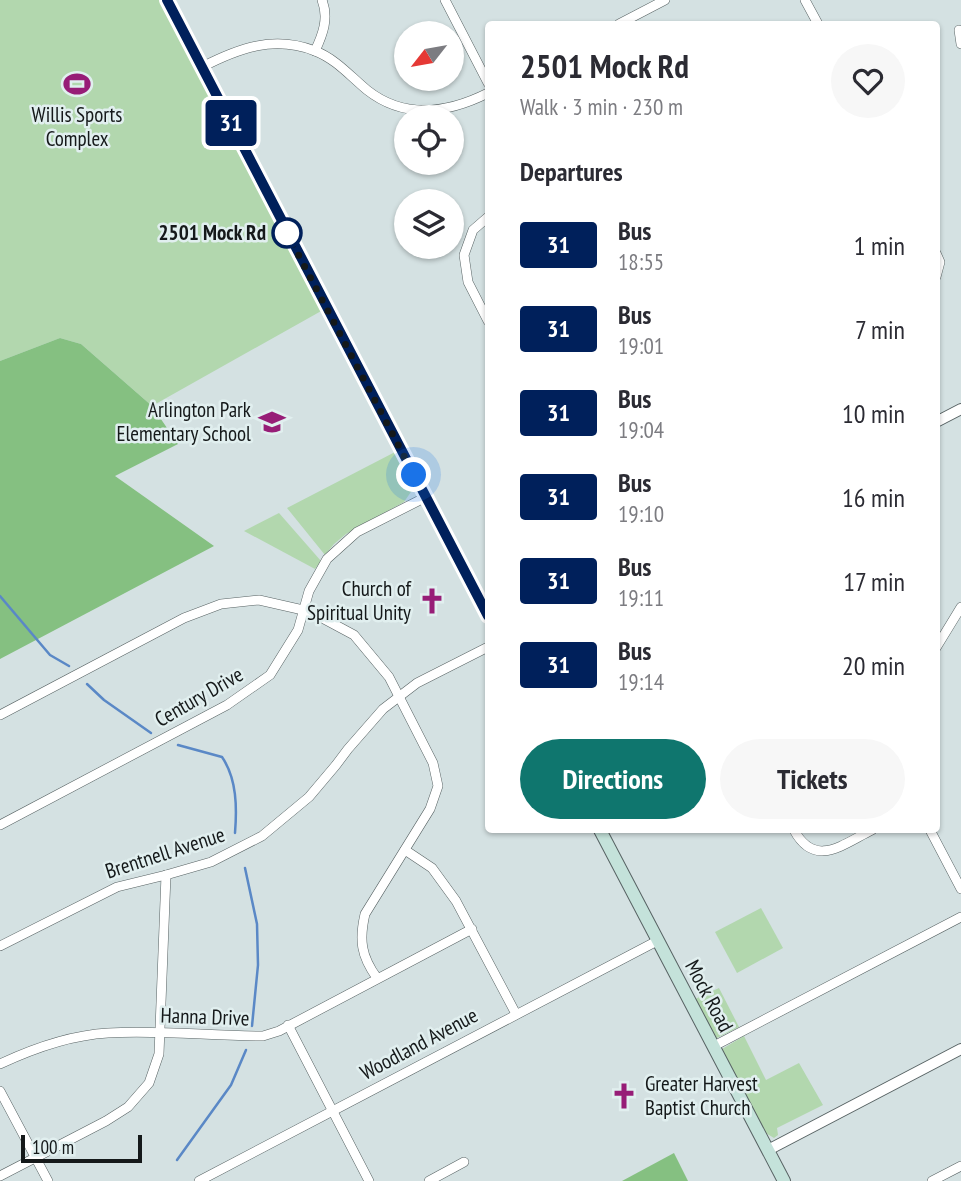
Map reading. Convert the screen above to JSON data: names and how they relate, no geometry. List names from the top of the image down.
{
  "streets": {
    "main road": ["Mock Road"],
    "street": [
      "Century Drive",
      "Brentnell Avenue",
      "Hanna Drive",
      "Woodland Avenue"
    ]
  },
  "crossings": [
    ["Mock Road", "Woodland Avenue"]
  ],
  "places": {
    "sports": ["Willis Sports Complex"],
    "other": ["2501 Mock Rd"],
    "school or university": ["Arlington Park Elementary School"],
    "church": ["Church of Spiritual Unity", "Greater Harvest Baptist Church"]
  },
  "lines": ["bus line 31"],
  "scale_bar": "100 m",
  "north": "bottom left",
  "page": {
    "on_map": "31",
    "heading": [
      ["2501 Mock Rd", "Walk · 3 min · 230 m"],
      "Departures"
    ],
    "list": [
      {
        "mark": "31",
        "name": "Bus",
        "note": "18:55",
        "value": "1 min"
      },
      {
        "mark": "31",
        "name": "Bus",
        "note": "19:01",
        "value": "7 min"
      },
      {
        "mark": "31",
        "name": "Bus",
        "note": "19:04",
        "value": "10 min"
      },
      {
        "mark": "31",
        "name": "Bus",
        "note": "19:10",
        "value": "16 min"
      },
      {
        "mark": "31",
        "name": "Bus",
        "note": "19:11",
        "value": "17 min"
      },
      {
        "mark": "31",
        "name": "Bus",
        "note": "19:14",
        "value": "20 min"
      }
    ],
    "buttons": ["Directions", "Tickets"],
    "scale": "100 m"
  }
}
